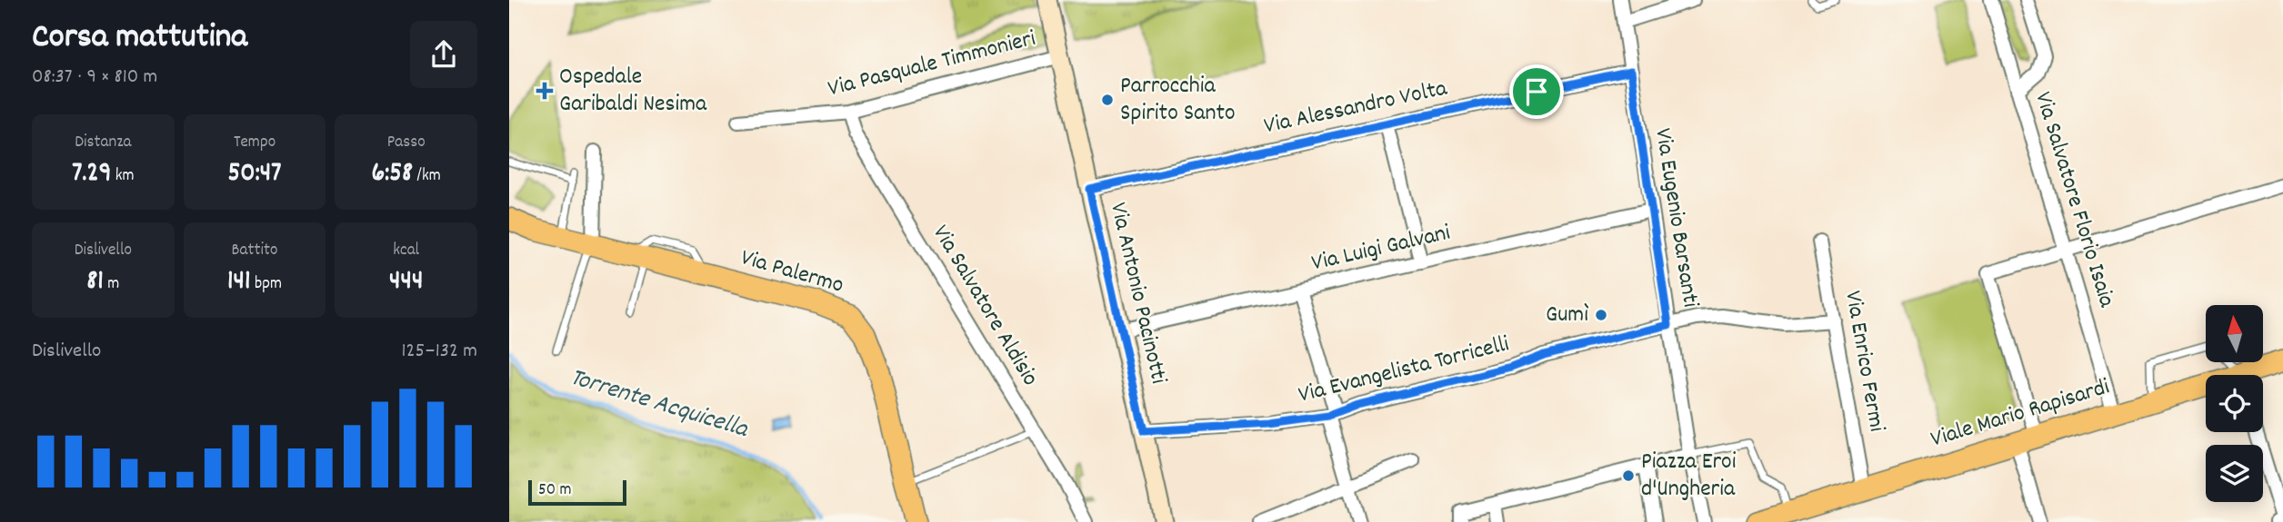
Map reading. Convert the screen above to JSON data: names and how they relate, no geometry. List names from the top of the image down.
{
  "streets": {
    "main road": ["Via Palermo", "Via Antonio Pacinotti", "Viale Mario Rapisardi"],
    "street": [
      "Via Pasquale Timmonieri",
      "Via Alessandro Volta",
      "Via Salvatore Florio Isaia",
      "Via Eugenio Barsanti",
      "Via Luigi Galvani",
      "Via Salvatore Aldisio",
      "Via Enrico Fermi",
      "Via Evangelista Torricelli"
    ]
  },
  "crossings": [
    ["Via Pasquale Timmonieri", "Via Antonio Pacinotti"],
    ["Via Pasquale Timmonieri", "Via Salvatore Aldisio"],
    ["Via Alessandro Volta", "Via Eugenio Barsanti"],
    ["Via Alessandro Volta", "Via Antonio Pacinotti"],
    ["Via Salvatore Florio Isaia", "Viale Mario Rapisardi"],
    ["Via Eugenio Barsanti", "Via Luigi Galvani"],
    ["Via Eugenio Barsanti", "Via Evangelista Torricelli"],
    ["Via Luigi Galvani", "Via Antonio Pacinotti"],
    ["Via Antonio Pacinotti", "Via Evangelista Torricelli"],
    ["Via Enrico Fermi", "Via Evangelista Torricelli"],
    ["Via Enrico Fermi", "Viale Mario Rapisardi"]
  ],
  "water": ["Torrente Acquicella"],
  "places": {
    "health": ["Ospedale Garibaldi Nesima"],
    "other": ["Parrocchia Spirito Santo", "Gumì", "Piazza Eroi d'Ungheria"]
  },
  "scale_bar": "50 m",
  "north": "top",
  "page": {
    "heading": ["Corsa mattutina", "08:37 · 9 × 810 m"],
    "stats": [
      ["Distanza", "7.29 km"],
      ["Tempo", "50:47"],
      ["Passo", "6:58 /km"],
      ["Dislivello", "81 m"],
      ["Battito", "141 bpm"],
      ["kcal", "444"]
    ],
    "chart": ["Dislivello", "125–132 m"],
    "scale": "50 m"
  }
}
